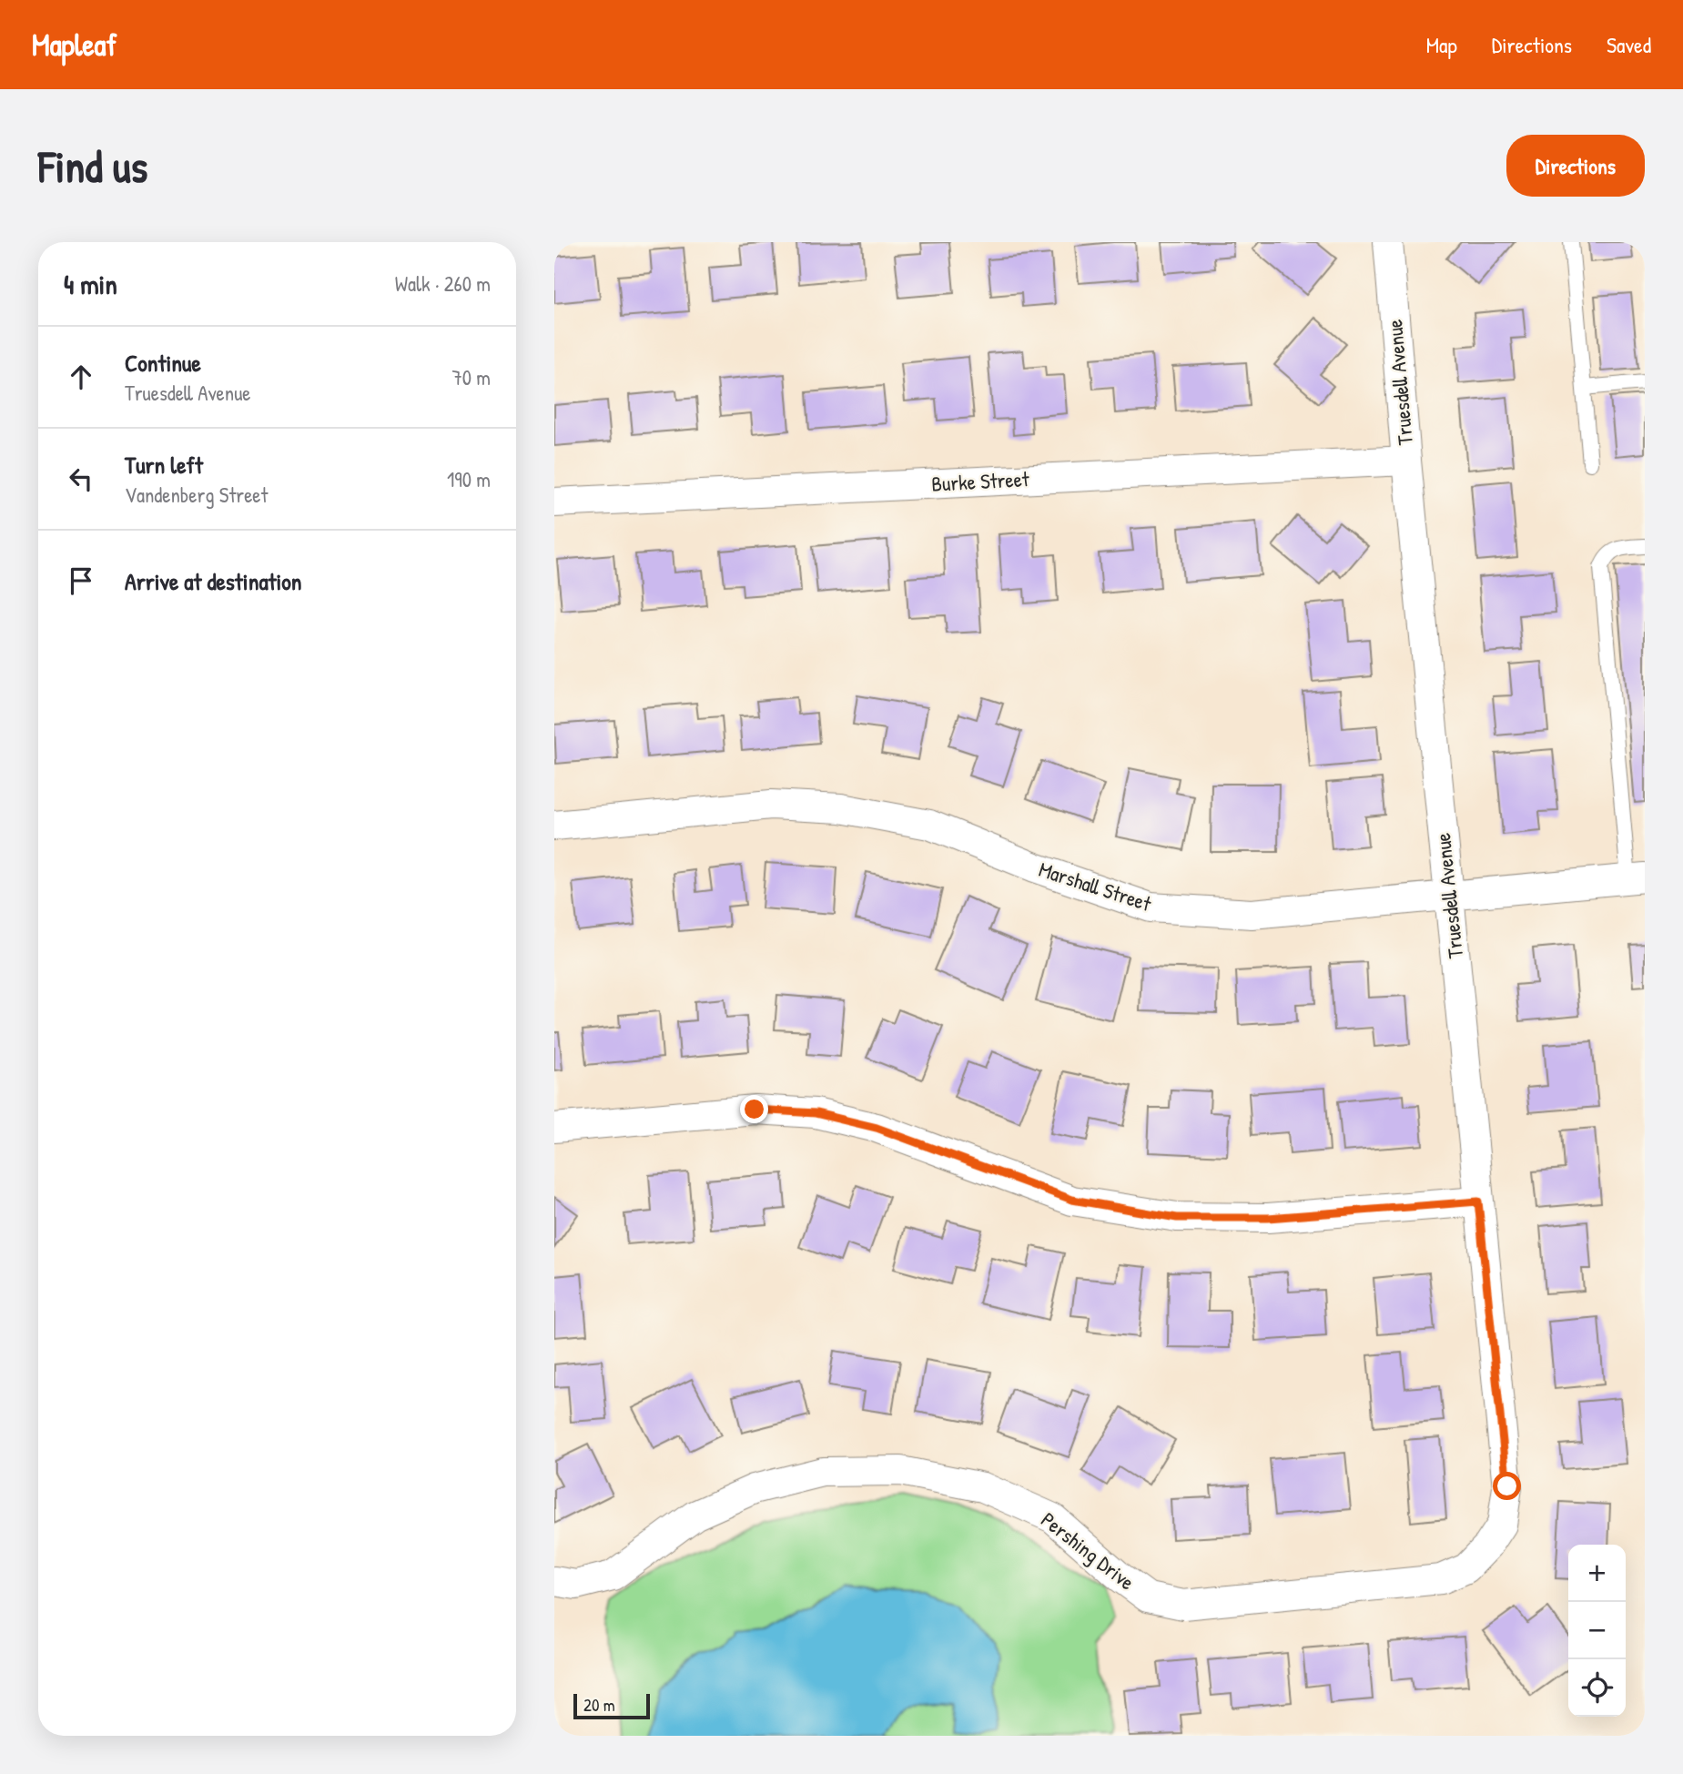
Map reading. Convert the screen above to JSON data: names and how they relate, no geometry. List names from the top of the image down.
{
  "streets": {
    "street": [
      "Truesdell Avenue",
      "Burke Street",
      "Marshall Street",
      "Pershing Drive"
    ]
  },
  "crossings": [
    ["Truesdell Avenue", "Burke Street"],
    ["Truesdell Avenue", "Marshall Street"],
    ["Truesdell Avenue", "Pershing Drive"]
  ],
  "scale_bar": "20 m",
  "page": {
    "header": "Mapleaf",
    "nav": ["Map", "Directions", "Saved"],
    "buttons": "Directions",
    "title": "Find us",
    "heading": ["4 min", "Walk · 260 m"],
    "list": [
      ["Continue", "Truesdell Avenue", "70 m"],
      ["Turn left", "Vandenberg Street", "190 m"],
      "Arrive at destination"
    ],
    "map_buttons": ["+", "−"],
    "scale": "20 m"
  }
}
